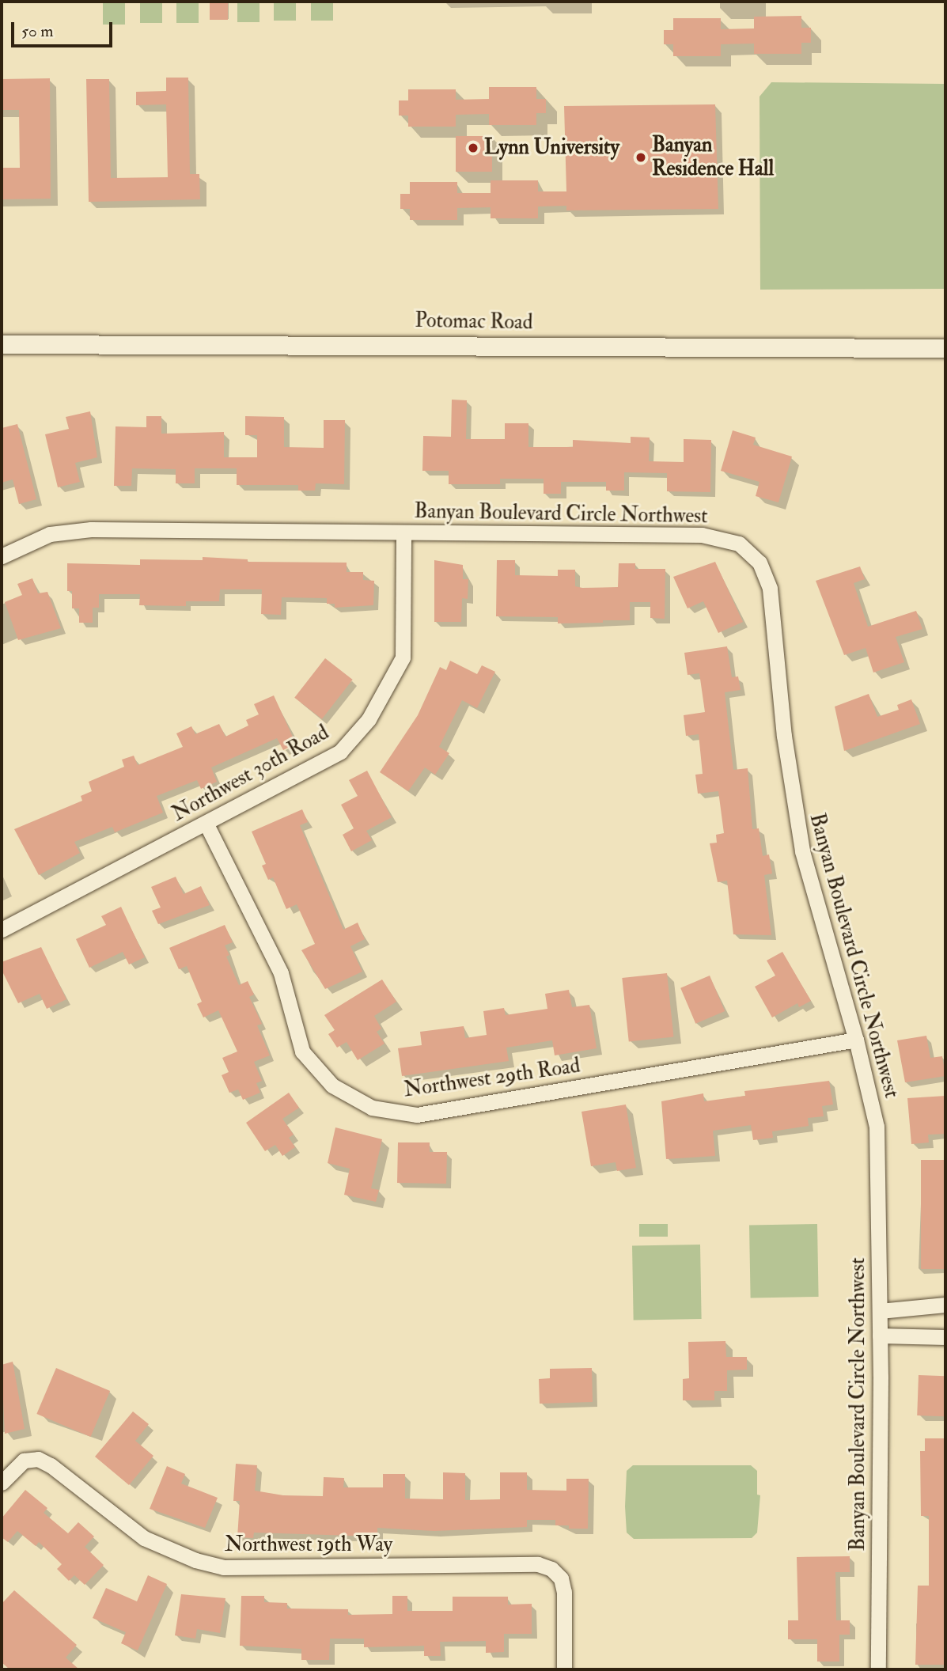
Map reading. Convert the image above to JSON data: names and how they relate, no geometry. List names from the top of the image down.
{
  "streets": {
    "street": [
      "Potomac Road",
      "Banyan Boulevard Circle Northwest",
      "Northwest 30th Road",
      "Northwest 29th Road",
      "Northwest 19th Way"
    ]
  },
  "crossings": [
    ["Banyan Boulevard Circle Northwest", "Northwest 30th Road"],
    ["Banyan Boulevard Circle Northwest", "Northwest 29th Road"],
    ["Northwest 30th Road", "Northwest 29th Road"]
  ],
  "places": ["Lynn University", "Banyan Residence Hall"],
  "scale_bar": "50 m"
}
